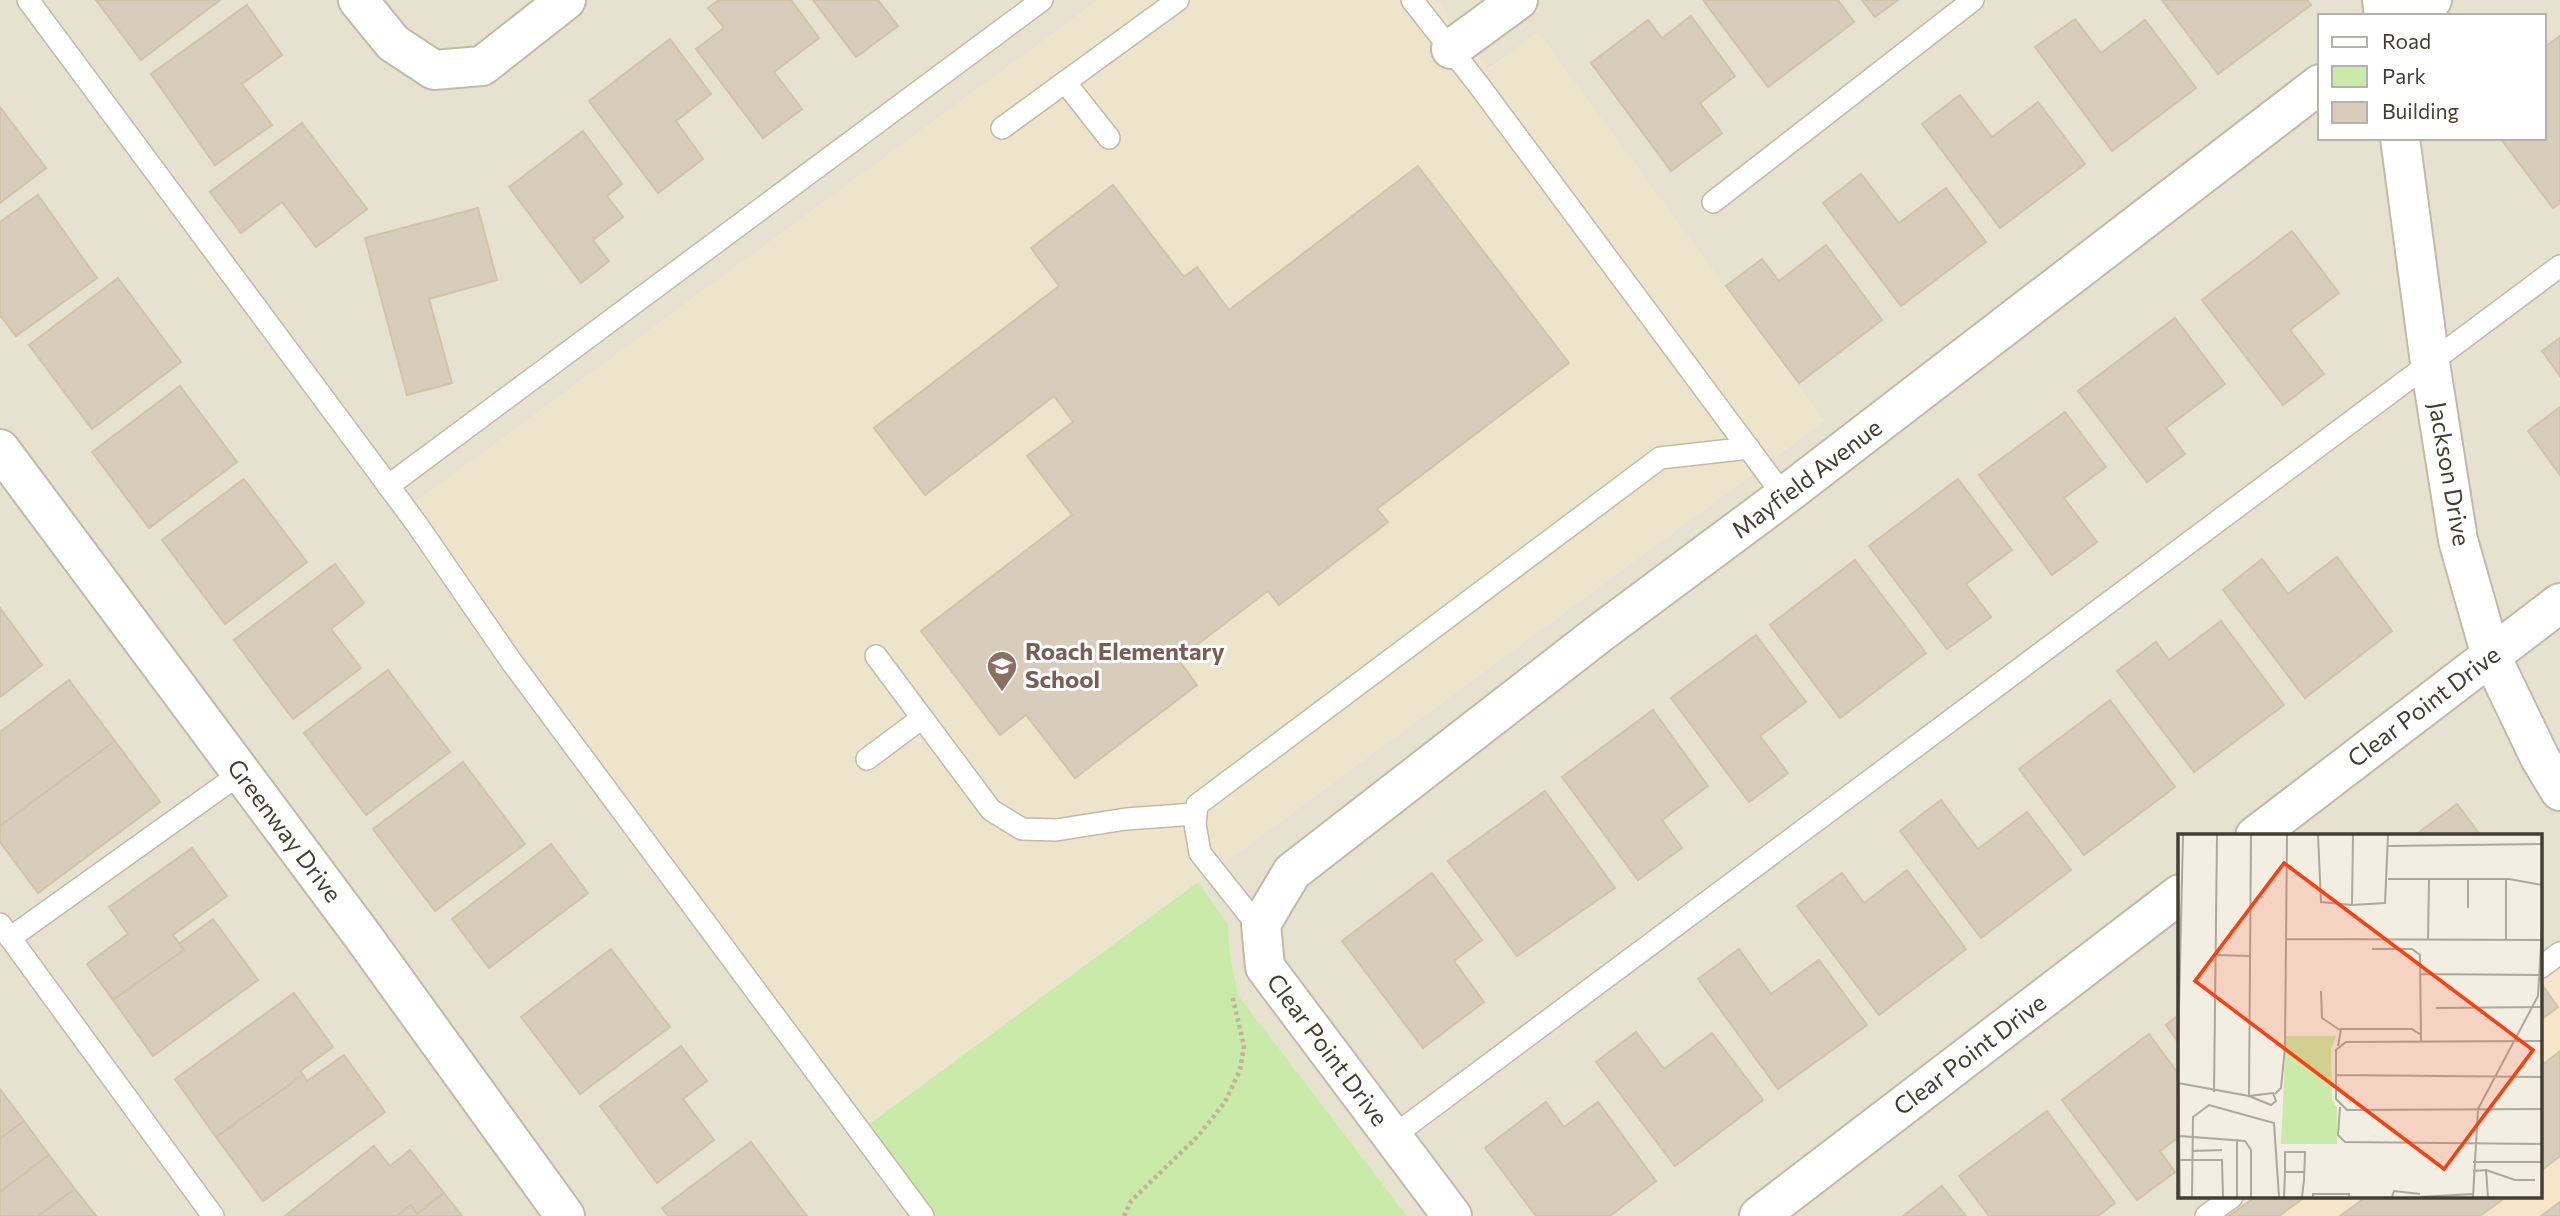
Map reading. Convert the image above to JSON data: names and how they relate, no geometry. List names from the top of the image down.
{
  "streets": {
    "street": [
      "Jackson Drive",
      "Mayfield Avenue",
      "Clear Point Drive",
      "Greenway Drive"
    ]
  },
  "crossings": [
    ["Jackson Drive", "Clear Point Drive"],
    ["Mayfield Avenue", "Clear Point Drive"]
  ],
  "places": {
    "school or university": ["Roach Elementary School"]
  },
  "legend": ["Road", "Park", "Building"]
}
